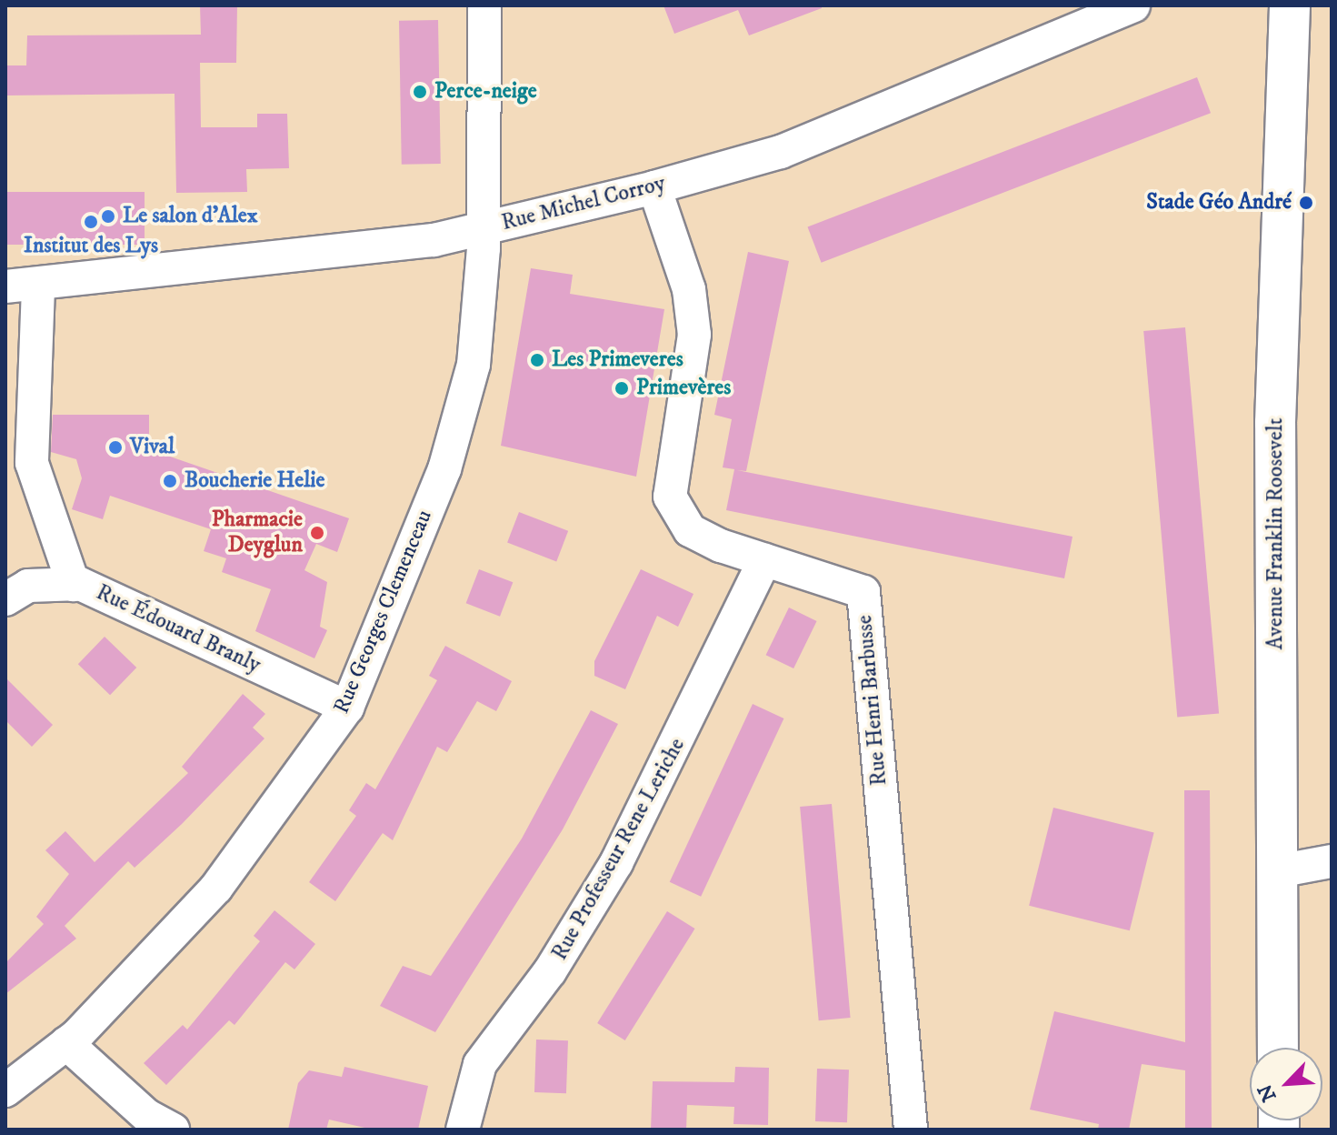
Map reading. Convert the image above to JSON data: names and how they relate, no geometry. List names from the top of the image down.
{
  "streets": {
    "street": [
      "Rue Michel Corroy",
      "Avenue Franklin Roosevelt",
      "Rue Georges Clemenceau",
      "Rue Édouard Branly",
      "Rue Henri Barbusse",
      "Rue Professeur Rene Leriche"
    ]
  },
  "crossings": [
    ["Rue Michel Corroy", "Rue Georges Clemenceau"],
    ["Rue Michel Corroy", "Rue Henri Barbusse"],
    ["Rue Georges Clemenceau", "Rue Édouard Branly"],
    ["Rue Henri Barbusse", "Rue Professeur Rene Leriche"]
  ],
  "places": [
    "Perce-neige",
    "Stade Géo André",
    "Le salon d'Alex",
    "Institut des Lys",
    "Les Primeveres",
    "Primevères",
    "Vival",
    "Boucherie Helie",
    "Pharmacie Deyglun"
  ],
  "north": "bottom left"
}
